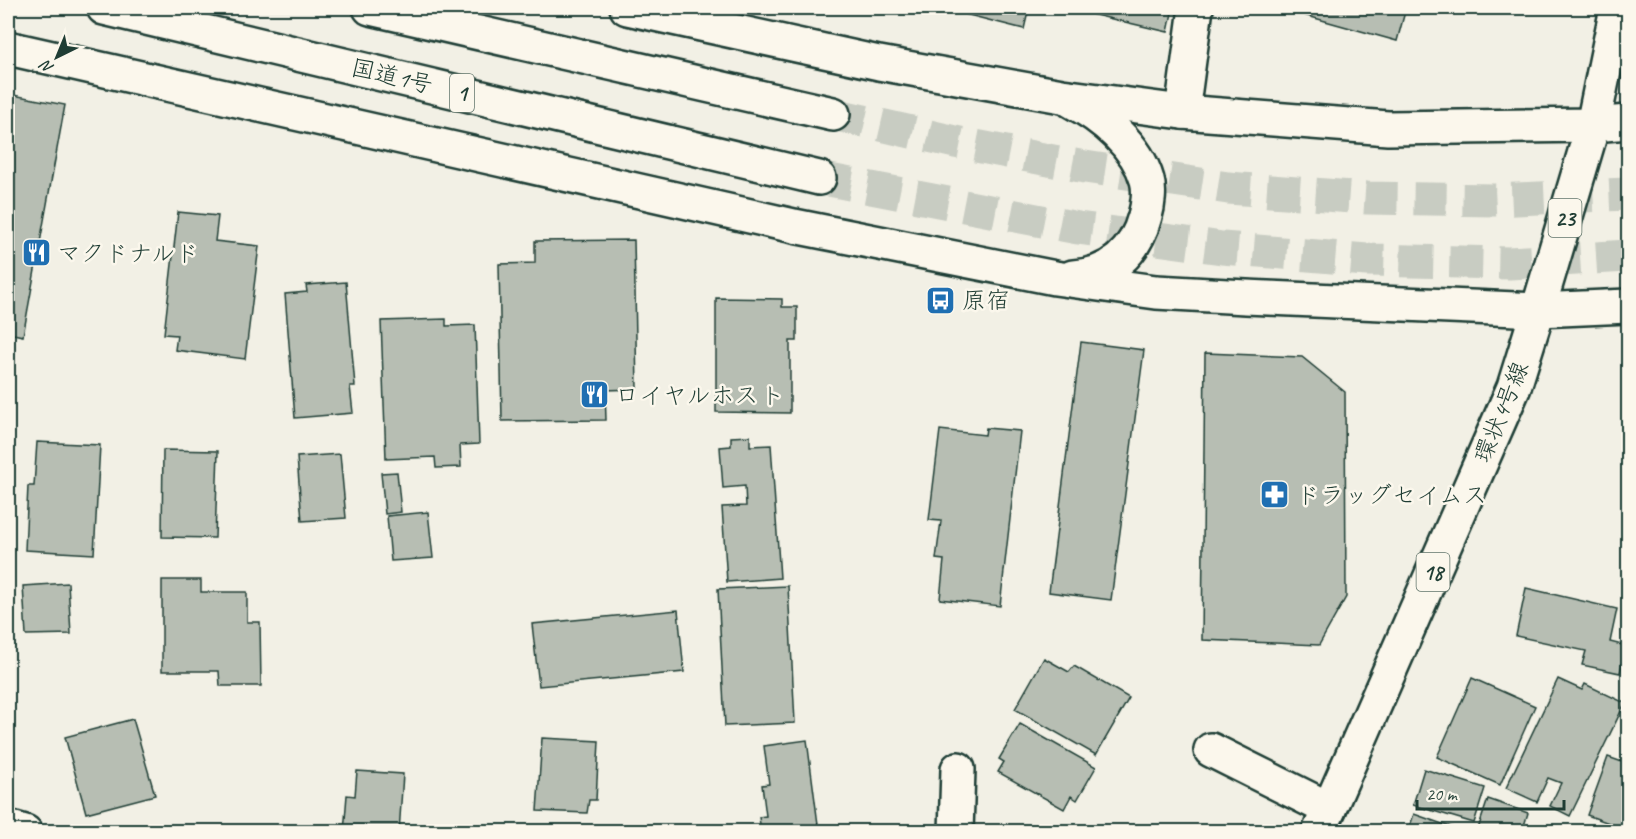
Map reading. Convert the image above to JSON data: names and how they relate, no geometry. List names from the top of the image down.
{
  "streets": {
    "main road": [
      "国道1号",
      "1",
      "23",
      "環状4号線",
      "18"
    ]
  },
  "places": {
    "restaurant": ["マクドナルド", "ロイヤルホスト"],
    "bus stop": ["原宿"],
    "pharmacy": ["ドラッグセイムス"]
  },
  "scale_bar": "20 m",
  "north": "bottom left"
}
